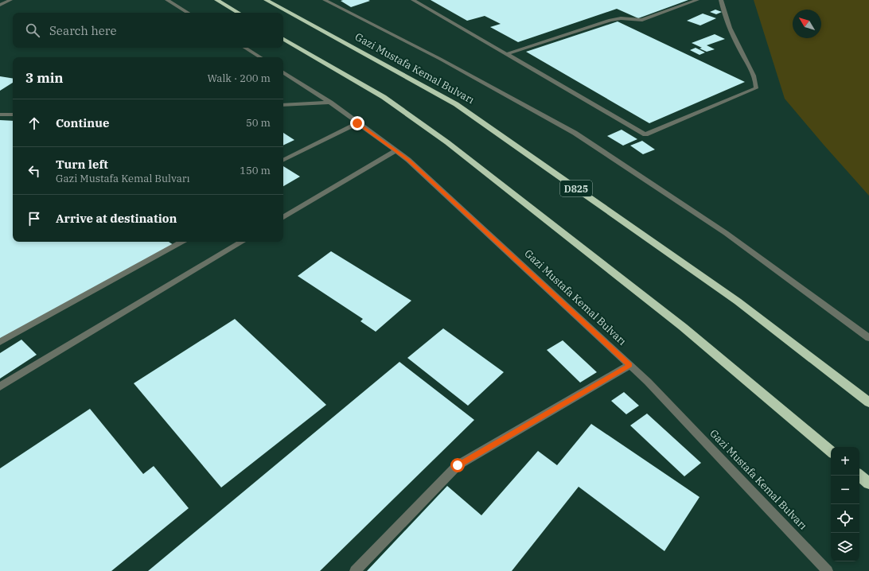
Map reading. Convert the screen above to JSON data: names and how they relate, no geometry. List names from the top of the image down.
{
  "streets": {
    "highway": ["Gazi Mustafa Kemal Bulvarı", "D825"]
  },
  "north": "top left",
  "page": {
    "search": "Search here",
    "heading": ["3 min", "Walk · 200 m"],
    "list": [
      ["Continue", "50 m"],
      ["Turn left", "Gazi Mustafa Kemal Bulvarı", "150 m"],
      "Arrive at destination"
    ],
    "map_buttons": ["+", "−"]
  }
}
